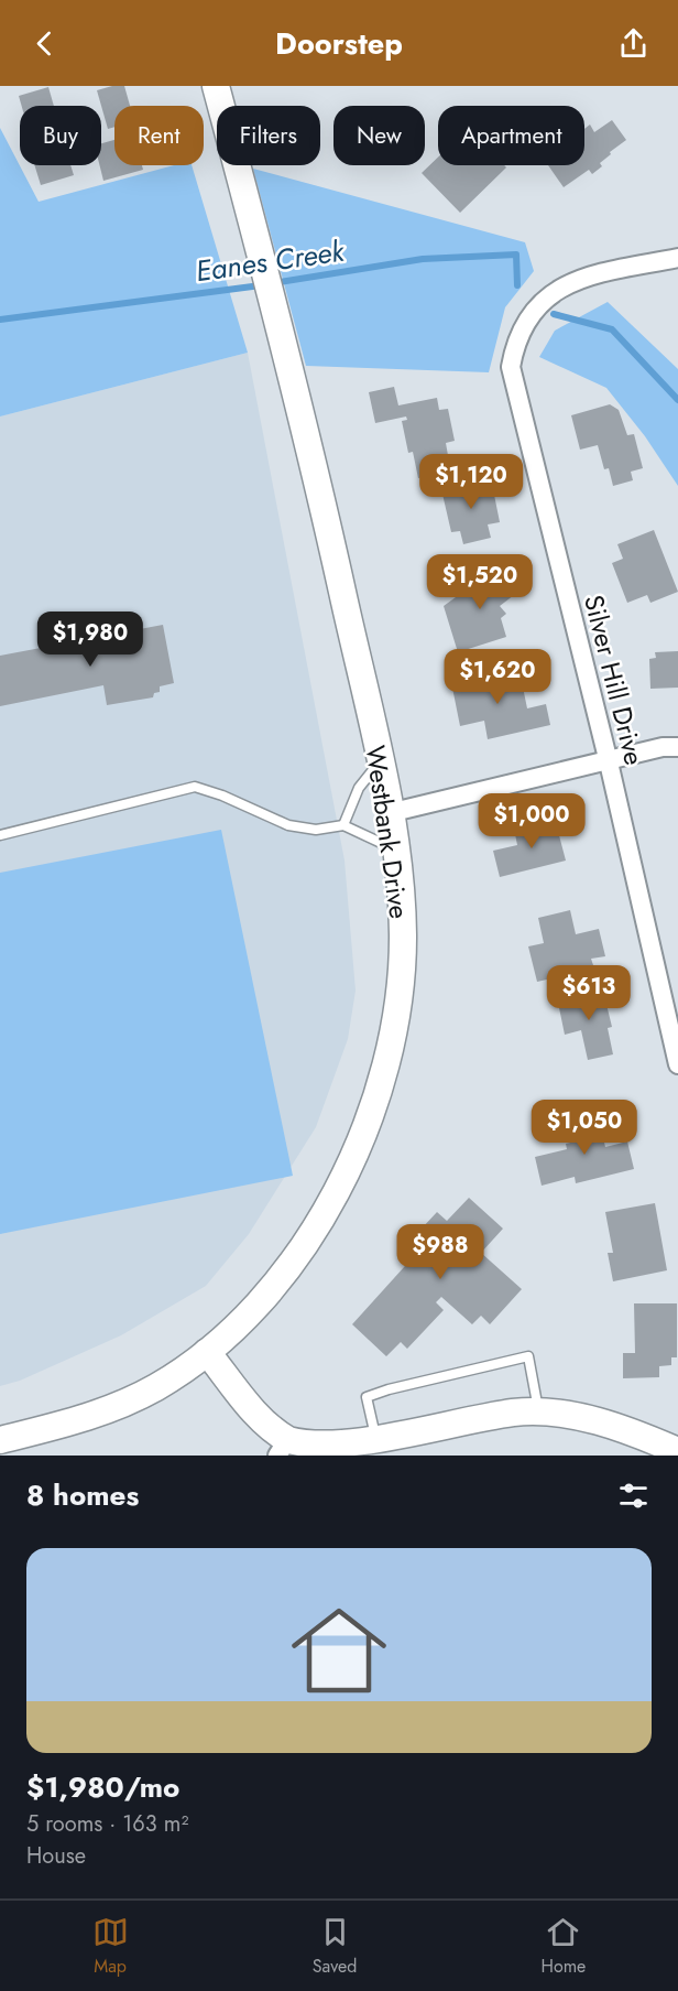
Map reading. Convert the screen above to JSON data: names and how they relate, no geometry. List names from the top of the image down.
{
  "streets": {
    "street": ["Silver Hill Drive", "Westbank Drive"]
  },
  "water": ["Eanes Creek"],
  "page": {
    "header": "Doorstep",
    "chip": [
      "Buy",
      "Rent",
      "Filters",
      "New",
      "Apartment"
    ],
    "price": [
      "$1,120",
      "$1,520",
      "$1,980",
      "$1,620",
      "$1,000",
      "$613",
      "$1,050",
      "$988"
    ],
    "heading": "8 homes",
    "list": [
      {
        "name": "$1,980/mo",
        "note": "5 rooms · 163 m² · House"
      }
    ],
    "tabs": ["Map", "Saved", "Home"]
  }
}
